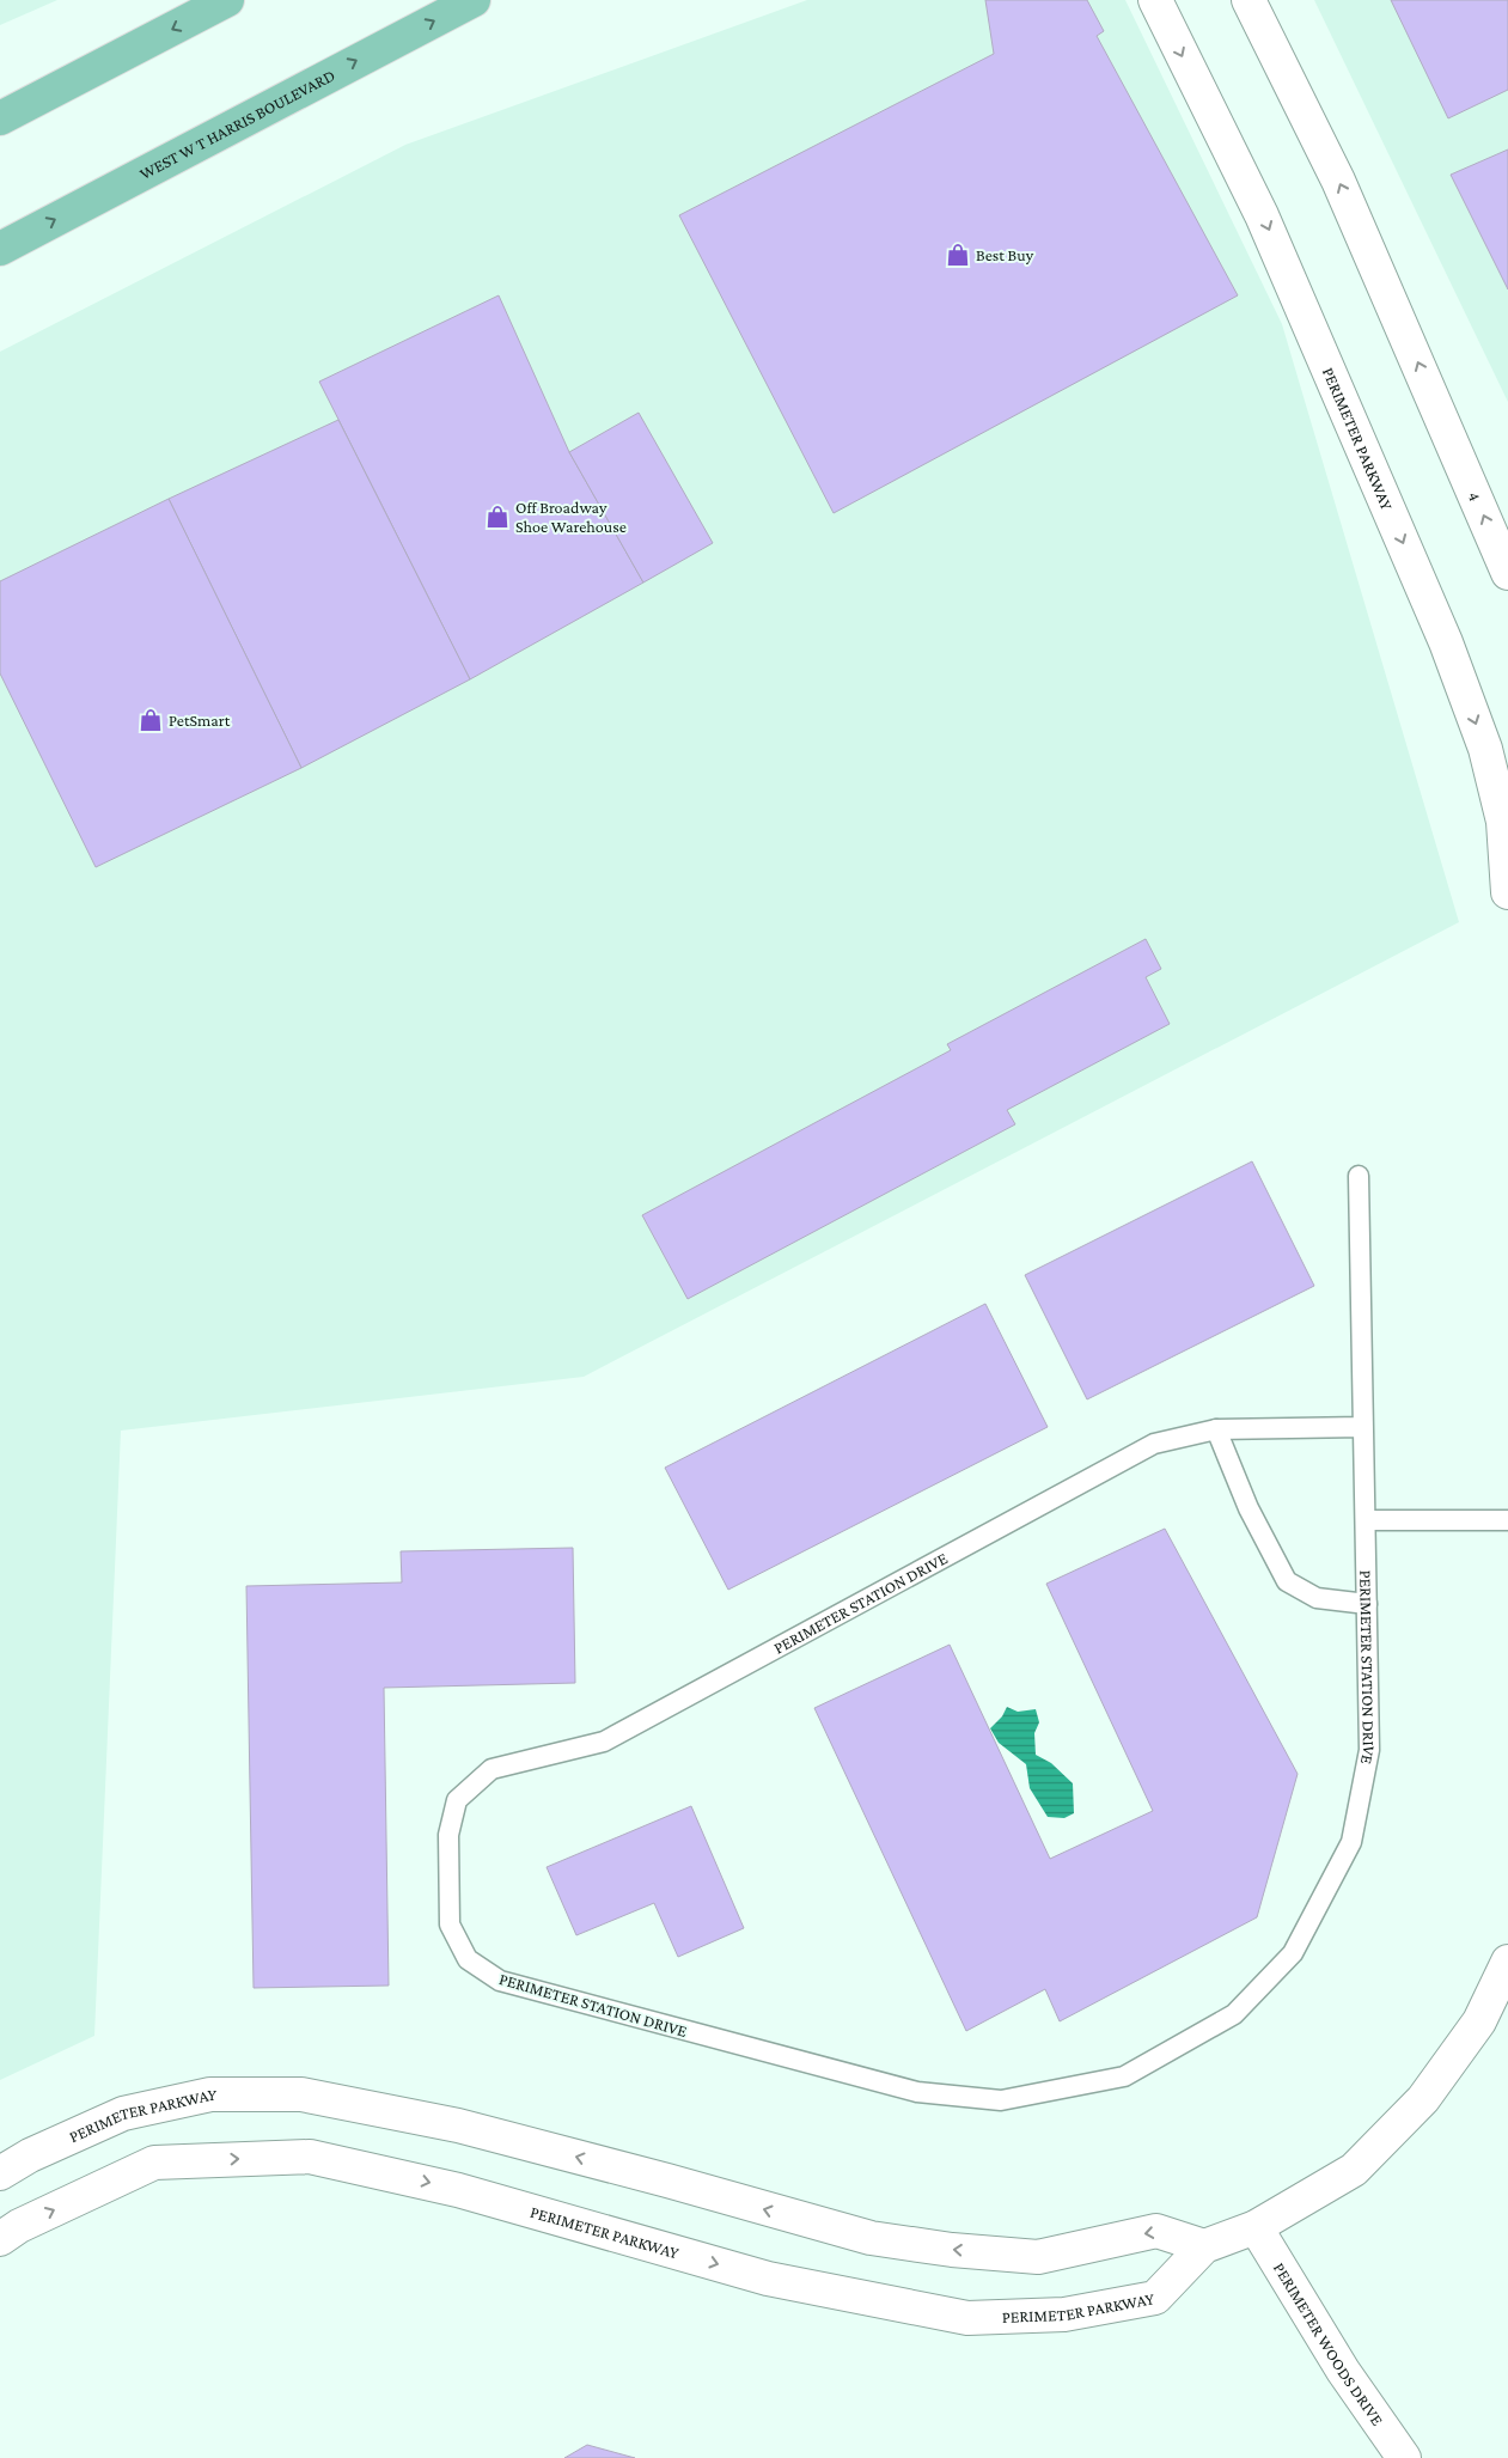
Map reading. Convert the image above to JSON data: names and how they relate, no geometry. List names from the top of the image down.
{
  "streets": {
    "main road": ["WEST W T HARRIS BOULEVARD"],
    "street": ["PERIMETER PARKWAY", "4", "PERIMETER WOODS DRIVE"],
    "lane": ["PERIMETER STATION DRIVE"]
  },
  "crossings": [
    ["PERIMETER PARKWAY", "PERIMETER WOODS DRIVE"]
  ],
  "one_way": ["4"],
  "places": {
    "shop": ["Best Buy", "Off Broadway Shoe Warehouse", "PetSmart"]
  }
}
